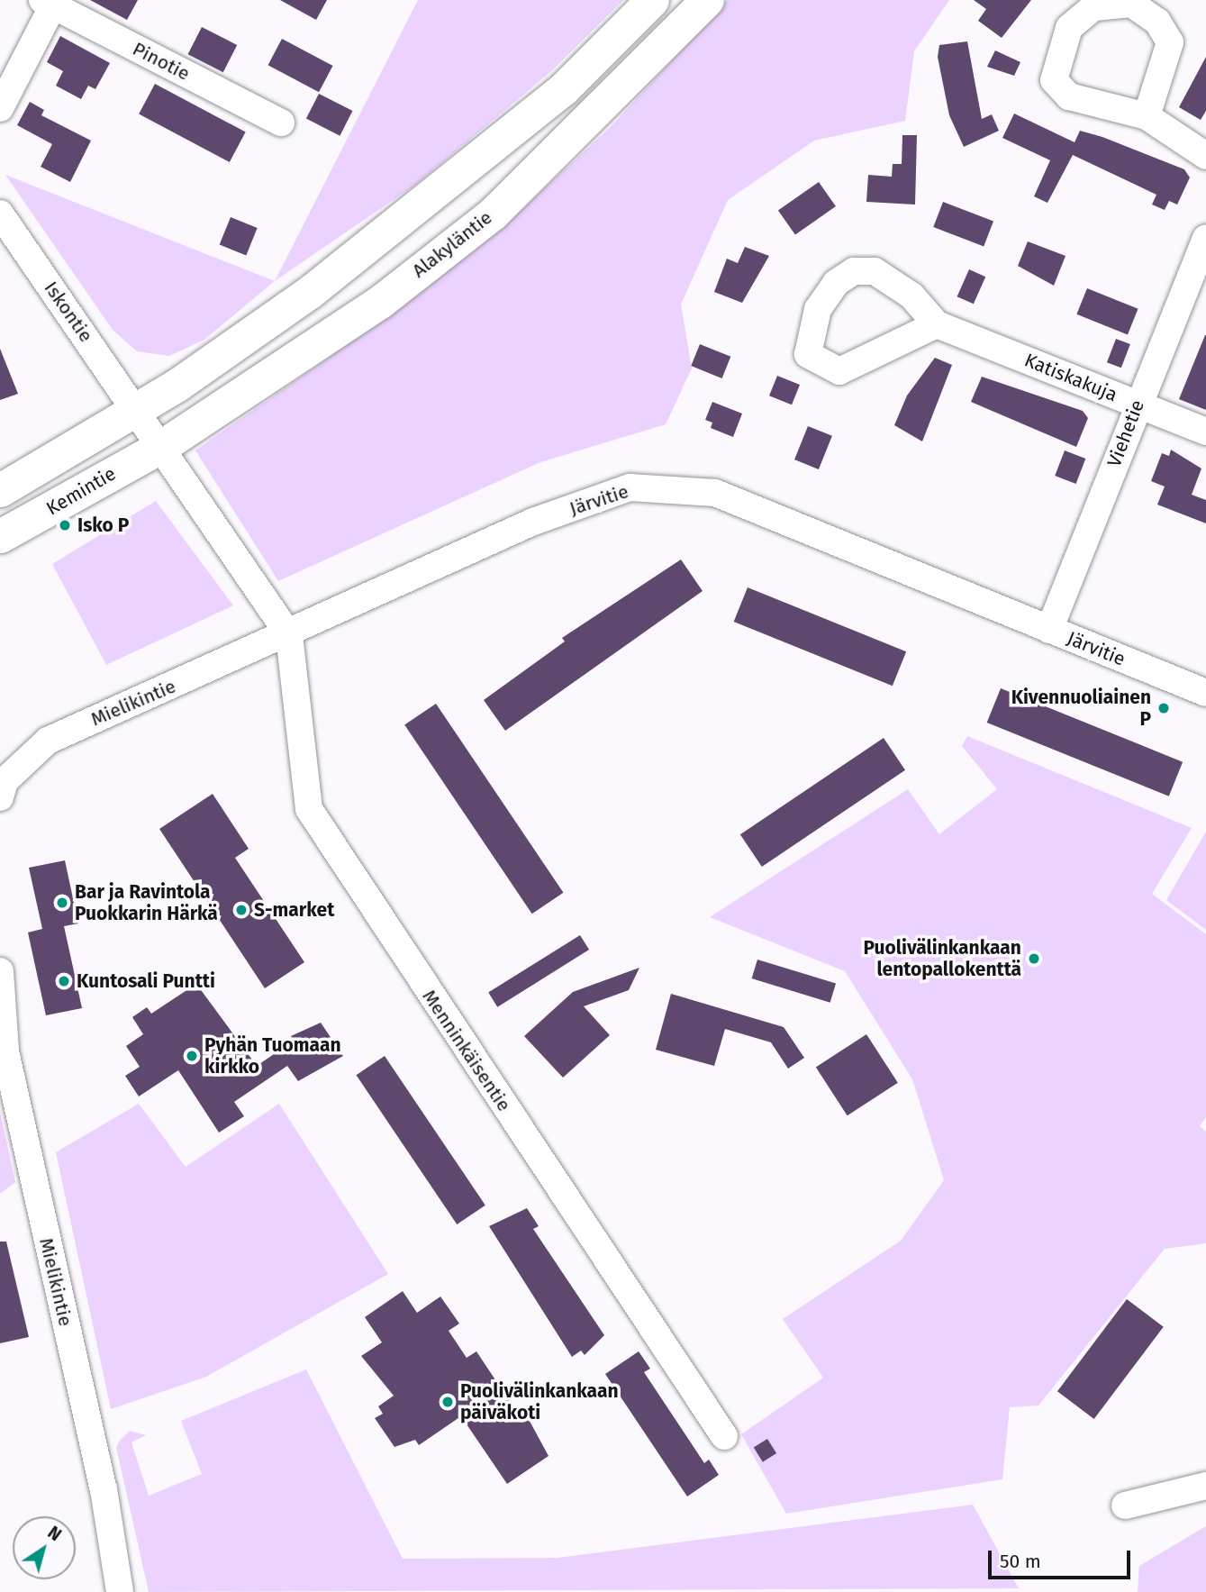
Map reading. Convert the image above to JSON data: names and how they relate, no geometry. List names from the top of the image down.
{
  "streets": {
    "main road": ["Alakyläntie", "Kemintie"],
    "street": [
      "Pinotie",
      "Iskontie",
      "Katiskakuja",
      "Viehetie",
      "Järvitie",
      "Mielikintie",
      "Menninkäisentie"
    ]
  },
  "crossings": [
    ["Alakyläntie", "Kemintie"],
    ["Katiskakuja", "Viehetie"],
    ["Viehetie", "Järvitie"],
    ["Järvitie", "Mielikintie"],
    ["Järvitie", "Menninkäisentie"],
    ["Mielikintie", "Menninkäisentie"]
  ],
  "places": [
    "Isko P",
    "Kivennuoliainen P",
    "Bar ja Ravintola Puokkarin Härkä",
    "S-market",
    "Puolivälinkankaan lentopallokenttä",
    "Kuntosali Puntti",
    "Pyhän Tuomaan kirkko",
    "Puolivälinkankaan päiväkoti"
  ],
  "scale_bar": "50 m",
  "north": "top right"
}
